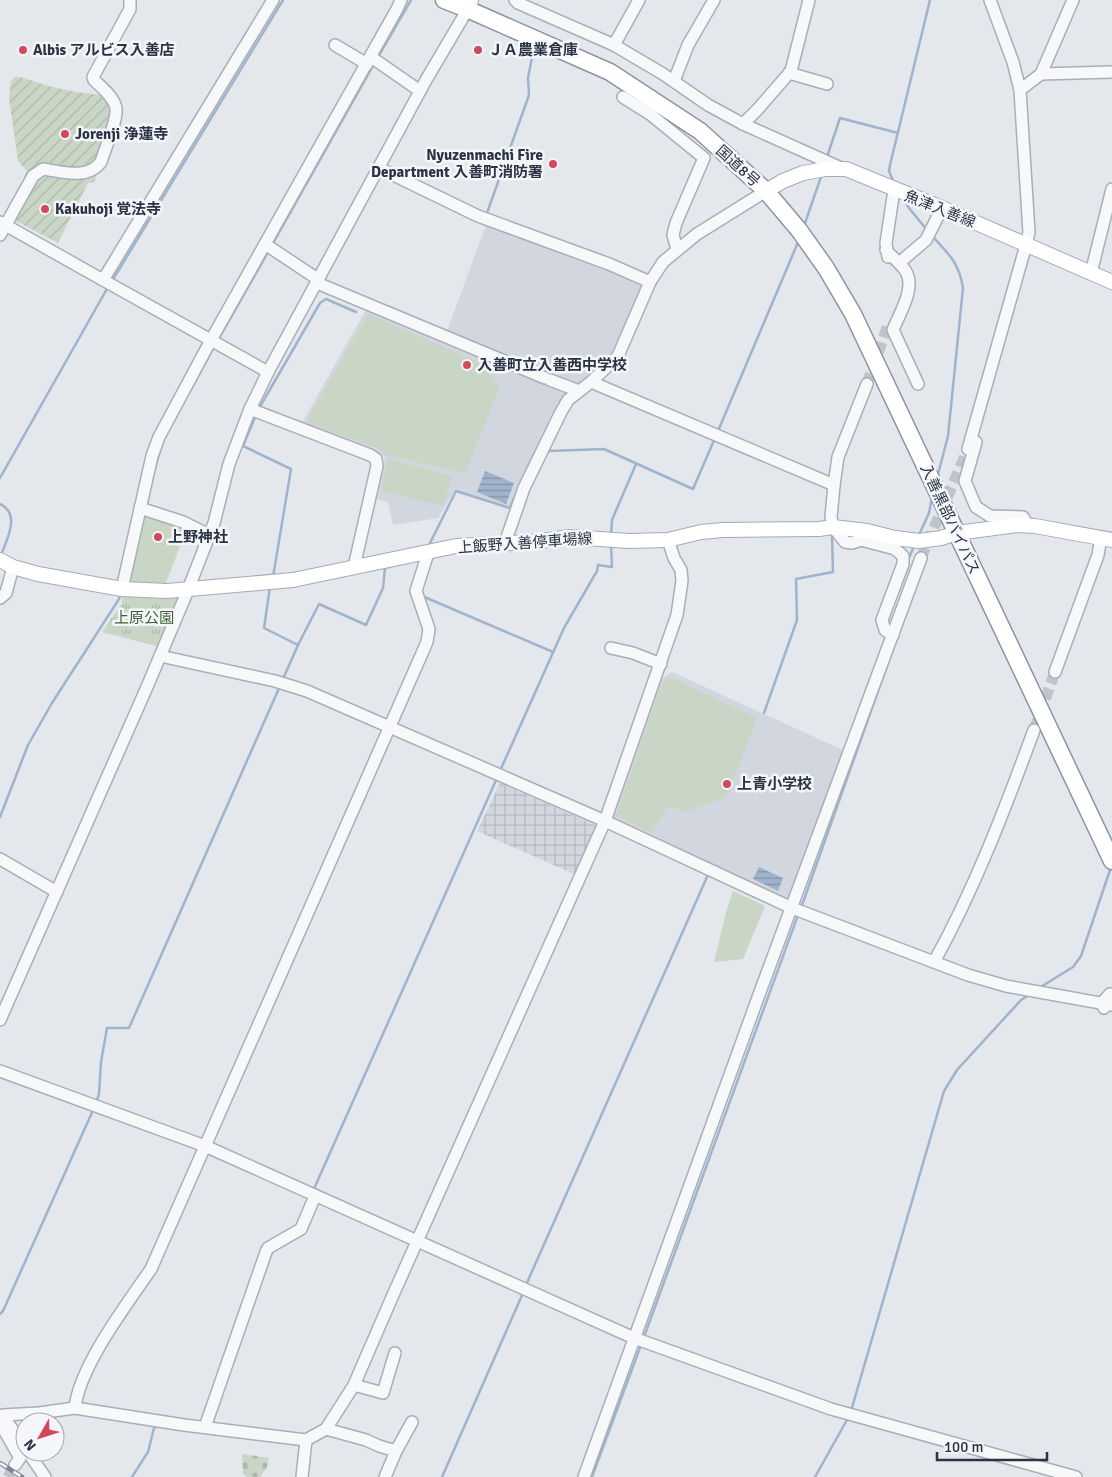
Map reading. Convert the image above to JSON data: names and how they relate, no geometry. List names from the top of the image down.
{
  "streets": {
    "highway": ["国道8号", "入善黒部バイパス"],
    "main road": ["魚津入善線", "上飯野入善停車場線"]
  },
  "crossings": [
    ["国道8号", "魚津入善線"],
    ["国道8号", "入善黒部バイパス"],
    ["魚津入善線", "入善黒部バイパス"],
    ["入善黒部バイパス", "上飯野入善停車場線"]
  ],
  "parks": ["上原公園"],
  "places": [
    "Albis アルビス入善店",
    "ＪＡ農業倉庫",
    "Jorenji 浄蓮寺",
    "Nyuzenmachi Fire Department 入善町消防署",
    "Kakuhoji 覚法寺",
    "入善町立入善西中学校",
    "上野神社",
    "上青小学校"
  ],
  "scale_bar": "100 m",
  "north": "bottom left"
}
